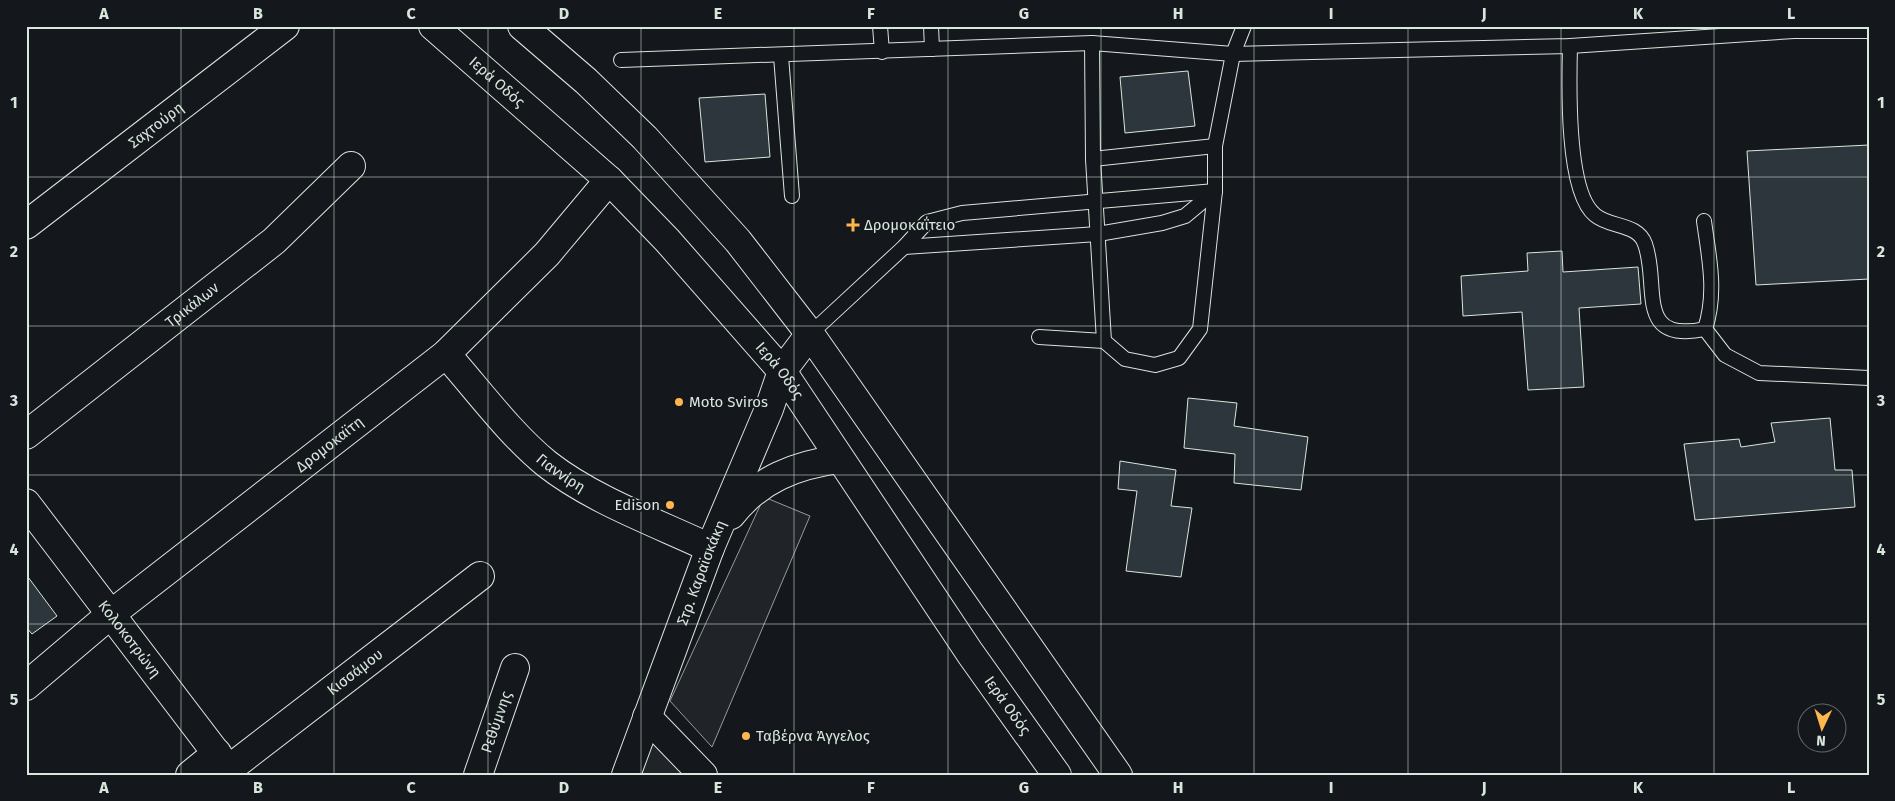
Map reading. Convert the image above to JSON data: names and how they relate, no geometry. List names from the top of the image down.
{
  "streets": {
    "street": [
      "Ιερά Οδός",
      "Σαχτούρη",
      "Τρικάλων",
      "Δρομοκαϊτη",
      "Γιαννίρη",
      "Στρ. Καραϊσκάκη",
      "Κολοκοτρώνη",
      "Κισσάμου",
      "Ρεθύμνης"
    ]
  },
  "crossings": [
    ["Ιερά Οδός", "Δρομοκαϊτη"],
    ["Ιερά Οδός", "Στρ. Καραϊσκάκη"],
    ["Δρομοκαϊτη", "Γιαννίρη"],
    ["Δρομοκαϊτη", "Κολοκοτρώνη"],
    ["Γιαννίρη", "Στρ. Καραϊσκάκη"],
    ["Κολοκοτρώνη", "Κισσάμου"]
  ],
  "places": {
    "health": ["Δρομοκαΐτειο"],
    "other": ["Moto Sviros", "Edison", "Ταβέρνα Άγγελος"]
  },
  "north": "bottom",
  "grid": {
    "columns": [
      "A",
      "B",
      "C",
      "D",
      "E",
      "F",
      "G",
      "H",
      "I",
      "J",
      "K",
      "L"
    ],
    "rows": [
      "1",
      "2",
      "3",
      "4",
      "5"
    ]
  }
}
